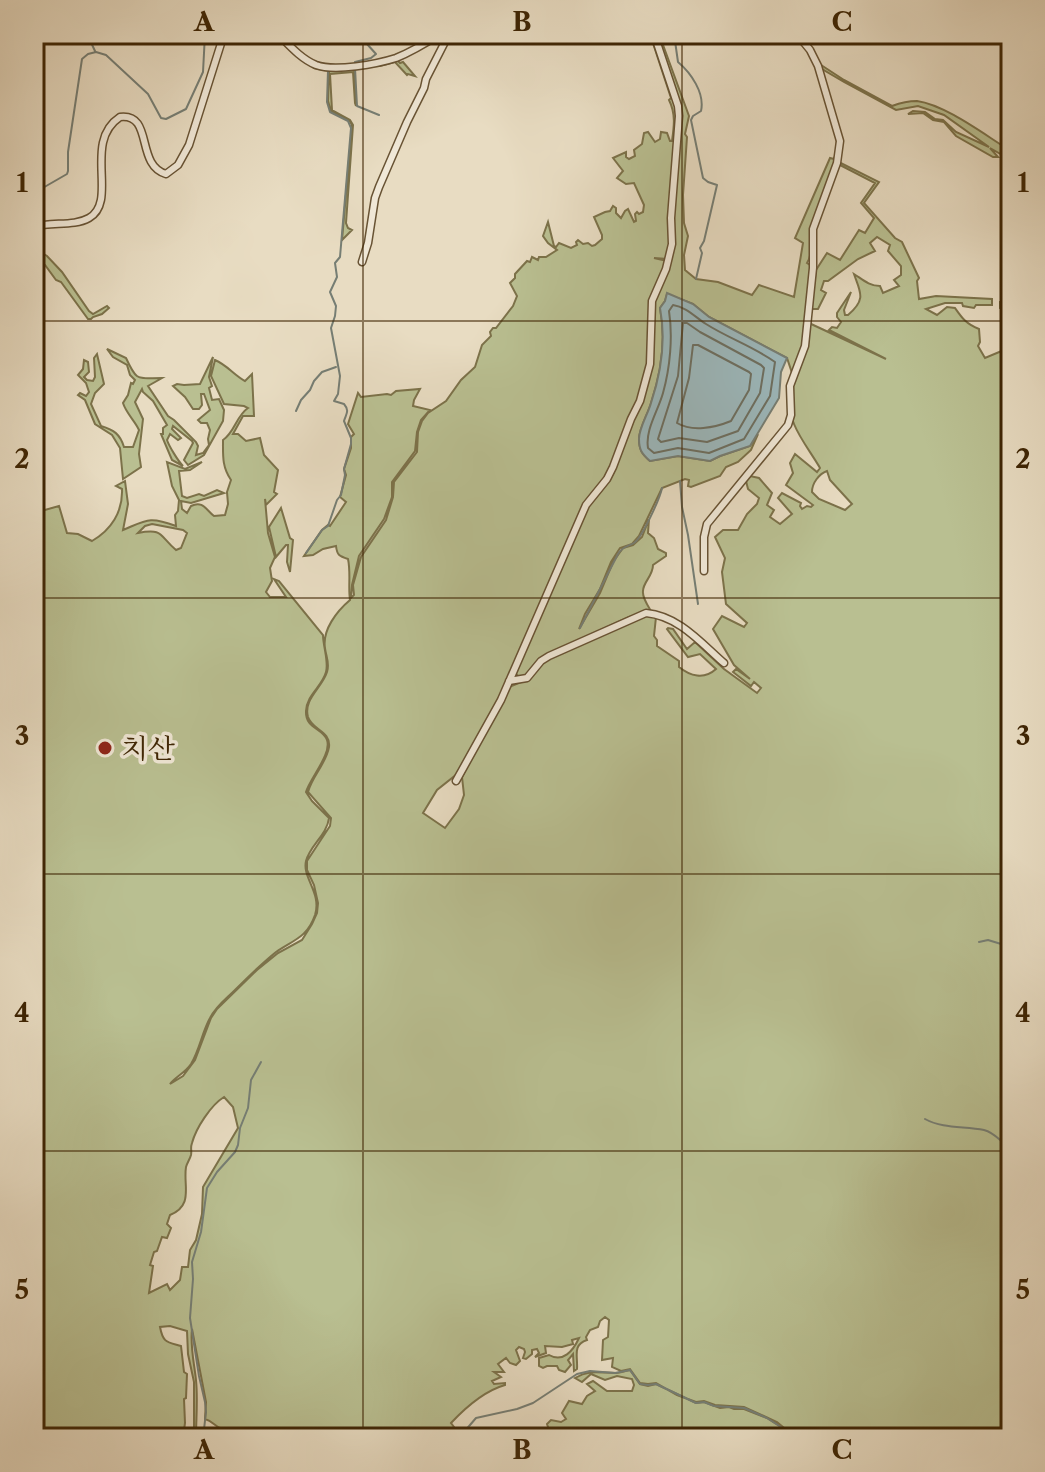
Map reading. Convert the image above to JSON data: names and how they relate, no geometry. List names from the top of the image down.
{
  "places": ["치산"],
  "grid": {
    "columns": ["A", "B", "C"],
    "rows": [
      "1",
      "2",
      "3",
      "4",
      "5"
    ]
  }
}
